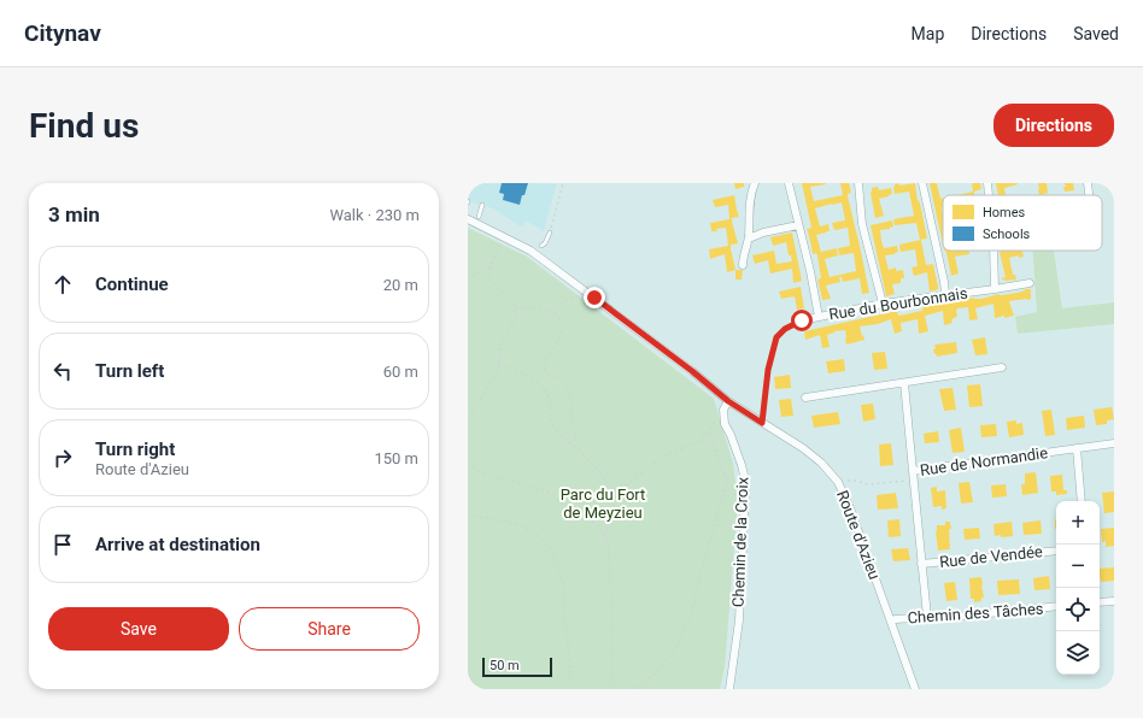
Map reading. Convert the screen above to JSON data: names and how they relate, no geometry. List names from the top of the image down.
{
  "streets": {
    "street": [
      "Rue du Bourbonnais",
      "Rue de Normandie",
      "Route d'Azieu",
      "Chemin de la Croix",
      "Rue de Vendée",
      "Chemin des Tâches"
    ]
  },
  "crossings": [
    ["Rue de Normandie", "Rue de Vendée"],
    ["Rue de Normandie", "Chemin des Tâches"],
    ["Route d'Azieu", "Chemin de la Croix"],
    ["Route d'Azieu", "Chemin des Tâches"]
  ],
  "parks": ["Parc du Fort de Meyzieu"],
  "legend": ["Homes", "Schools"],
  "scale_bar": "50 m",
  "page": {
    "header": "Citynav",
    "nav": ["Map", "Directions", "Saved"],
    "buttons": [
      "Directions",
      ["Save", "Share"]
    ],
    "title": "Find us",
    "heading": ["3 min", "Walk · 230 m"],
    "list": [
      ["Continue", "20 m"],
      ["Turn left", "60 m"],
      ["Turn right", "Route d'Azieu", "150 m"],
      "Arrive at destination"
    ],
    "map_buttons": ["+", "−"],
    "scale": "50 m"
  }
}
